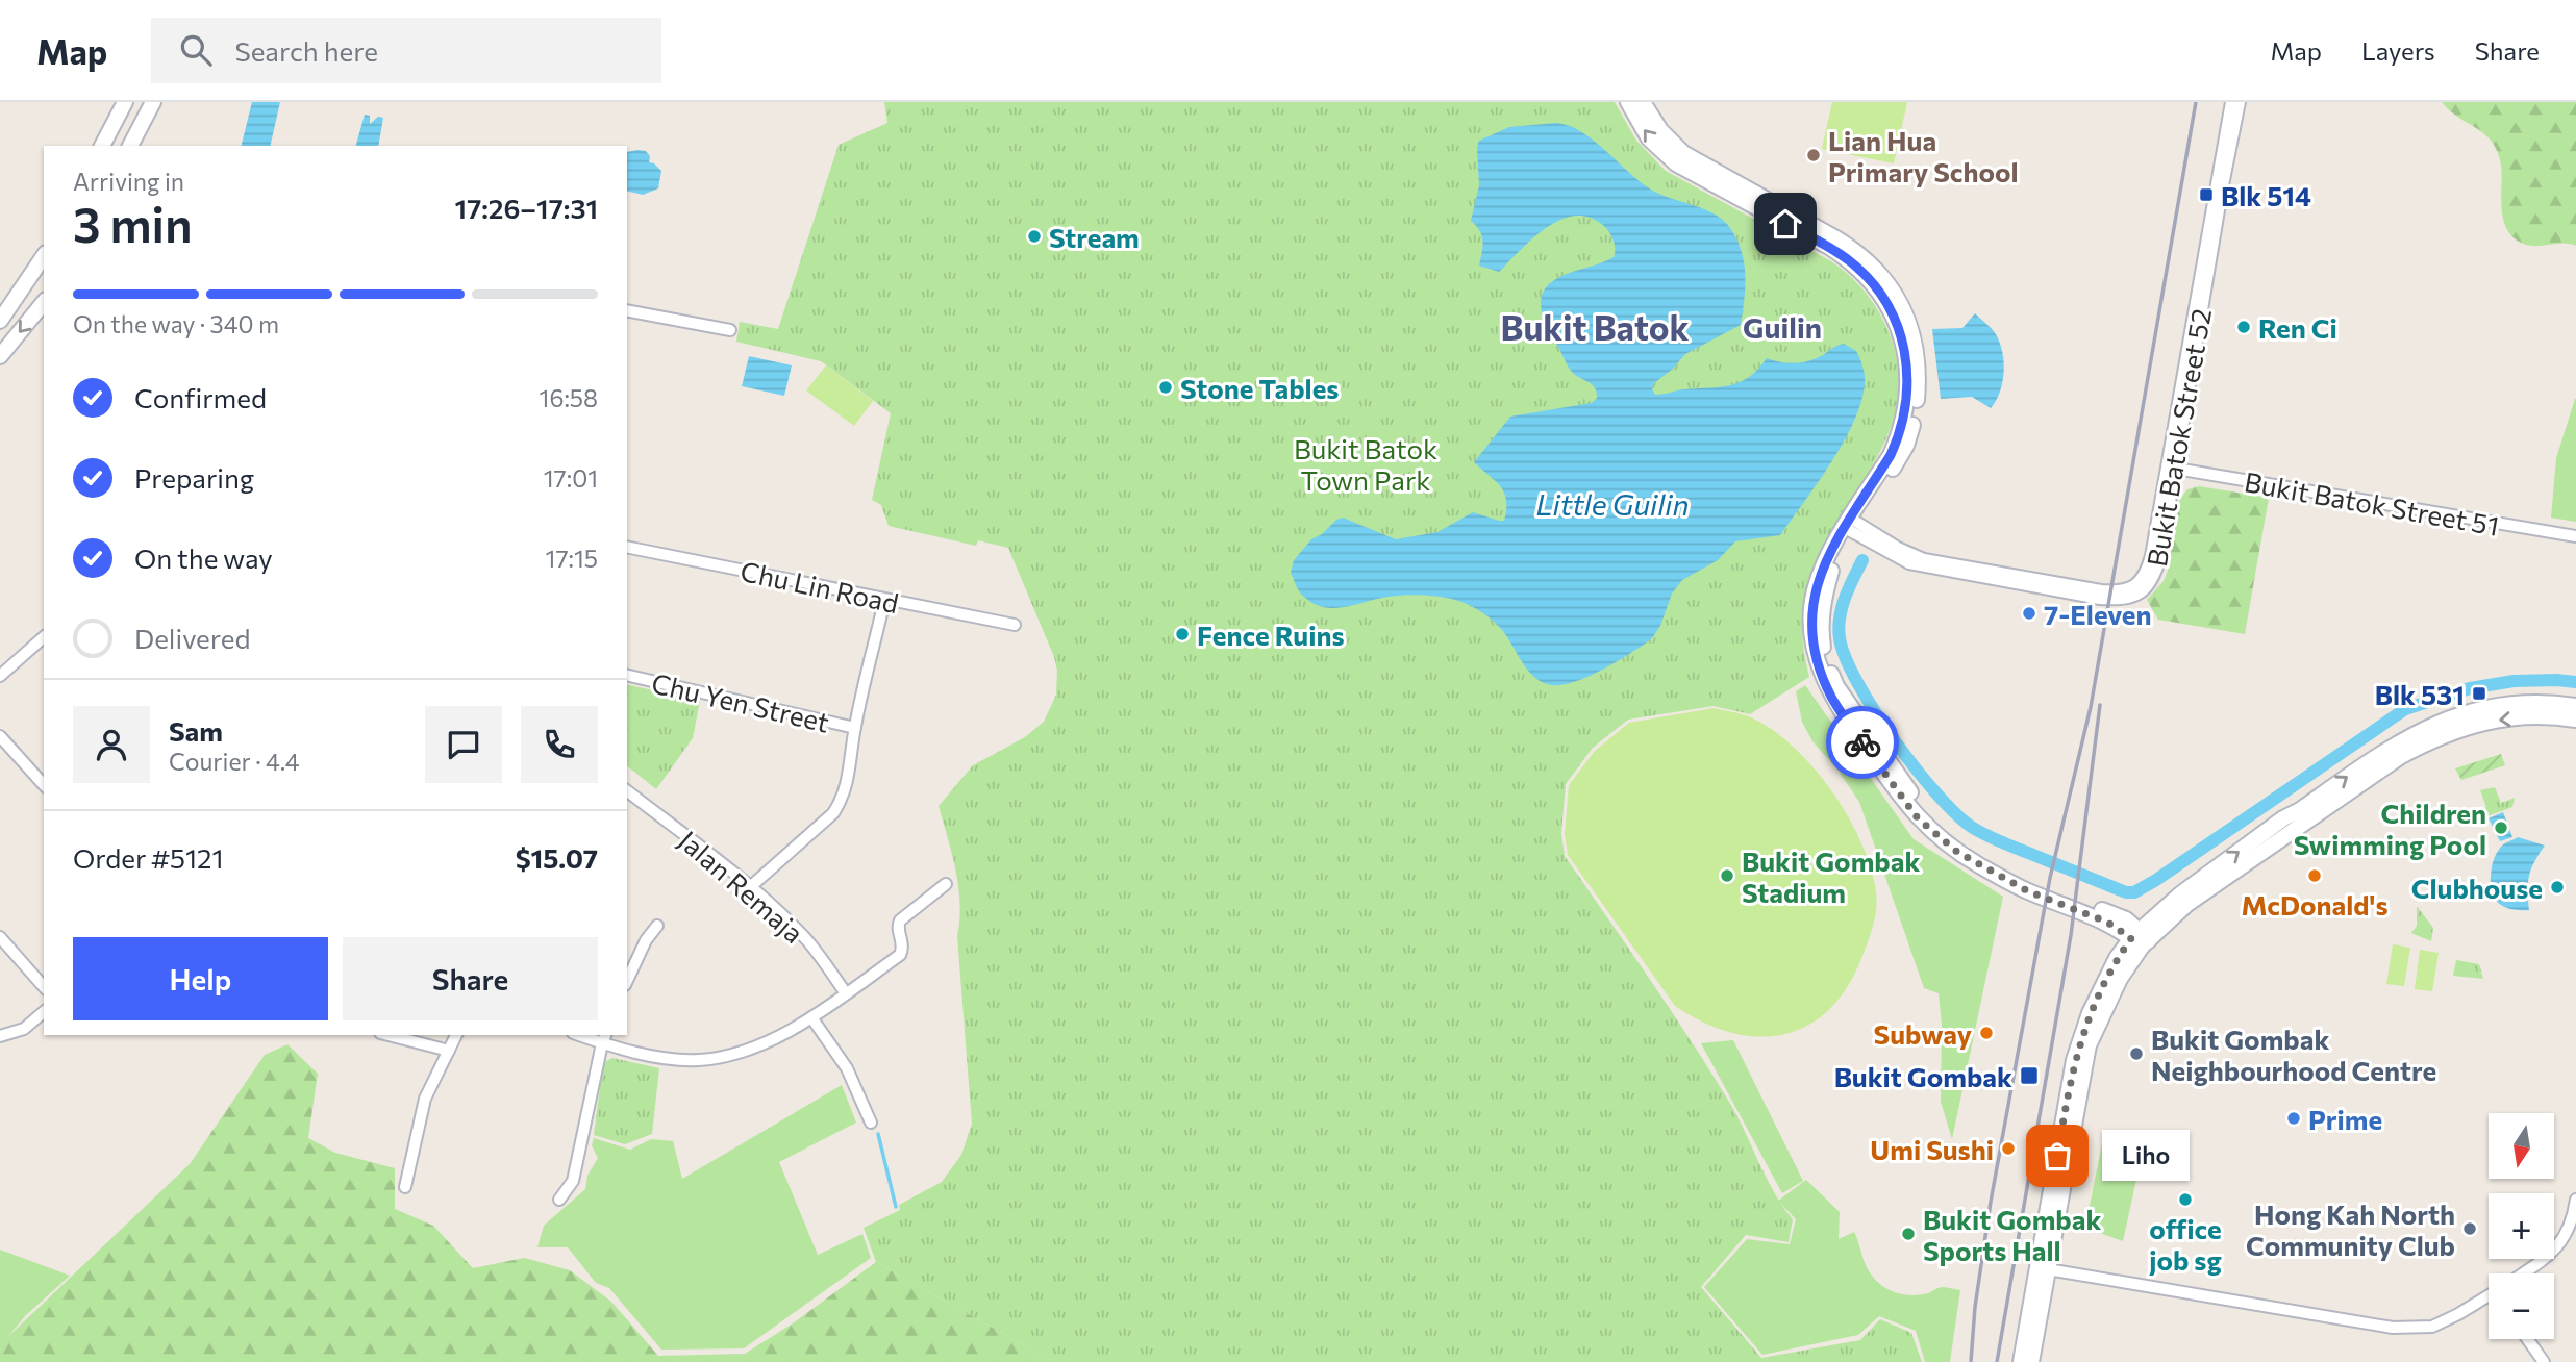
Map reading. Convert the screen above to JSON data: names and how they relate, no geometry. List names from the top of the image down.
{
  "streets": {
    "street": [
      "Bukit Batok Street 52",
      "Bukit Batok Street 51",
      "Chu Lin Road",
      "Chu Yen Street",
      "Jalan Remaja"
    ]
  },
  "crossings": [
    ["Bukit Batok Street 52", "Bukit Batok Street 51"],
    ["Chu Lin Road", "Chu Yen Street"],
    ["Chu Yen Street", "Jalan Remaja"]
  ],
  "districts": ["Bukit Batok", "Guilin"],
  "water": ["Little Guilin"],
  "parks": ["Bukit Batok Town Park"],
  "places": {
    "other": [
      "Lian Hua Primary School",
      "Stream",
      "Ren Ci",
      "Stone Tables",
      "7-Eleven",
      "Fence Ruins",
      "Children Swimming Pool",
      "Bukit Gombak Stadium",
      "McDonald's",
      "Clubhouse",
      "Subway",
      "Bukit Gombak Neighbourhood Centre",
      "Prime",
      "Umi Sushi",
      "Liho",
      "office job sg",
      "Hong Kah North Community Club",
      "Bukit Gombak Sports Hall"
    ],
    "transit": ["Blk 514", "Blk 531", "Bukit Gombak"]
  },
  "north": "bottom",
  "page": {
    "header": "Map",
    "search": "Search here",
    "nav": ["Map", "Layers", "Share"],
    "heading": ["3 min", "Arriving in", "17:26–17:31"],
    "panel": [
      "Sam",
      "Courier · 4.4",
      "Order #5121",
      "$15.07"
    ],
    "bar": "On the way · 340 m",
    "list": [
      ["Confirmed", "16:58"],
      ["Preparing", "17:01"],
      ["On the way", "17:15"],
      "Delivered"
    ],
    "buttons": ["Help", "Share"],
    "map_buttons": ["+", "−"],
    "bubble": "Liho"
  }
}
